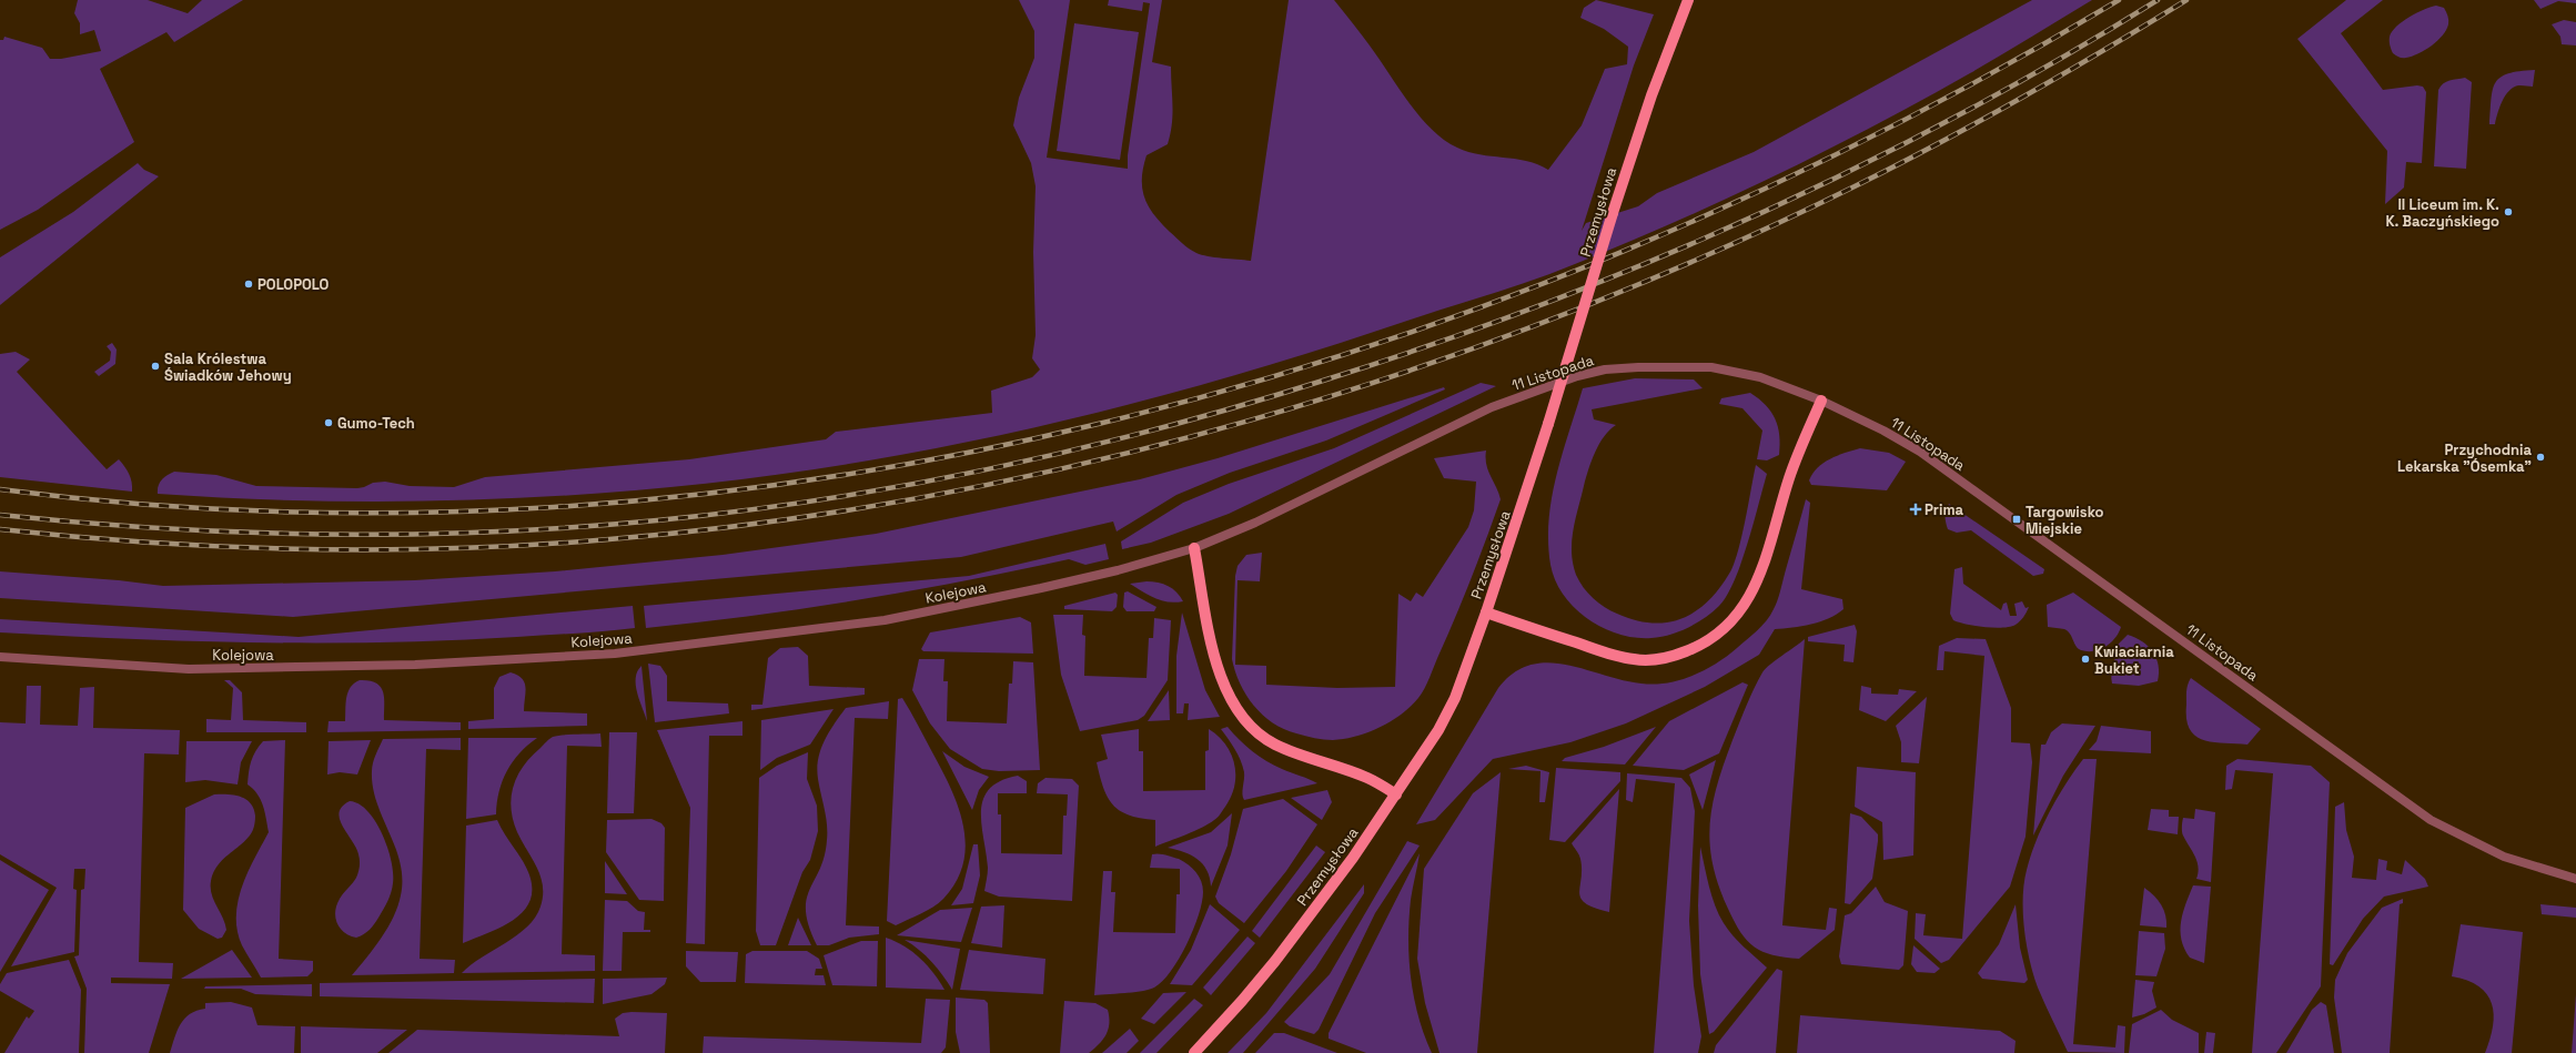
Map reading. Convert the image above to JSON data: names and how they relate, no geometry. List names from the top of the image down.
{
  "streets": {
    "main road": ["Przemysłowa"],
    "street": ["11 Listopada", "Kolejowa"]
  },
  "crossings": [
    ["11 Listopada", "Kolejowa"]
  ],
  "places": {
    "other": [
      "II Liceum im. K. K. Baczyńskiego",
      "POLOPOLO",
      "Sala Królestwa Świadków Jehowy",
      "Gumo-Tech",
      "Przychodnia Lekarska \"Ósemka\"",
      "Kwiaciarnia Bukiet"
    ],
    "health": ["Prima"],
    "transit": ["Targowisko Miejskie"]
  }
}
